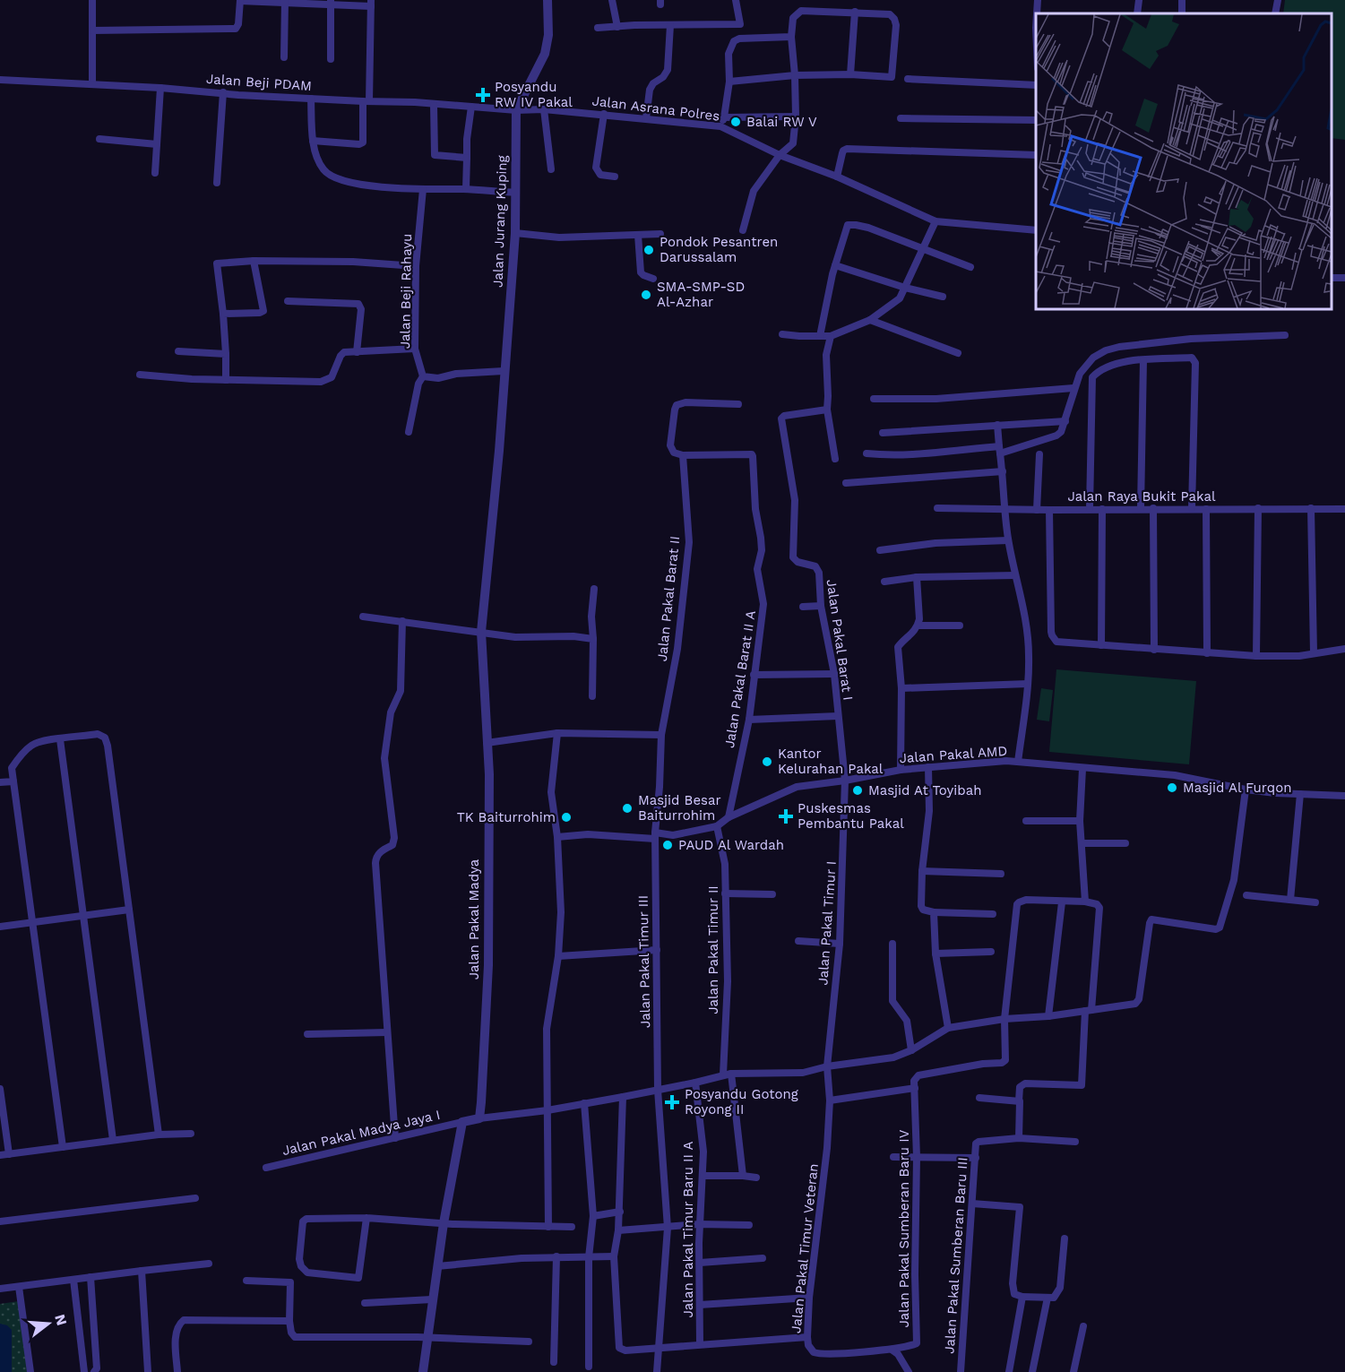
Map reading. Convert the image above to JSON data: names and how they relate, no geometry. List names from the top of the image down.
{
  "streets": {
    "street": [
      "Jalan Beji PDAM",
      "Jalan Asrana Polres",
      "Jalan Jurang Kuping",
      "Jalan Beji Rahayu",
      "Jalan Raya Bukit Pakal",
      "Jalan Pakal Barat II",
      "Jalan Pakal Barat I",
      "Jalan Pakal Barat II A",
      "Jalan Pakal AMD",
      "Jalan Pakal Madya",
      "Jalan Pakal Timur I",
      "Jalan Pakal Timur II",
      "Jalan Pakal Timur III",
      "Jalan Pakal Madya Jaya I",
      "Jalan Pakal Sumberan Baru IV",
      "Jalan Pakal Timur Baru II A",
      "Jalan Pakal Timur Veteran",
      "Jalan Pakal Sumberan Baru III"
    ]
  },
  "crossings": [
    ["Jalan Beji PDAM", "Jalan Asrana Polres"],
    ["Jalan Beji PDAM", "Jalan Jurang Kuping"],
    ["Jalan Asrana Polres", "Jalan Jurang Kuping"],
    ["Jalan Jurang Kuping", "Jalan Pakal Madya"],
    ["Jalan Pakal Barat II", "Jalan Pakal Barat II A"],
    ["Jalan Pakal Barat I", "Jalan Pakal AMD"],
    ["Jalan Pakal Barat I", "Jalan Pakal Timur I"],
    ["Jalan Pakal Barat II A", "Jalan Pakal AMD"],
    ["Jalan Pakal AMD", "Jalan Pakal Timur I"],
    ["Jalan Pakal AMD", "Jalan Pakal Timur II"],
    ["Jalan Pakal AMD", "Jalan Pakal Timur III"],
    ["Jalan Pakal Timur I", "Jalan Pakal Timur Veteran"],
    ["Jalan Pakal Sumberan Baru IV", "Jalan Pakal Timur Veteran"]
  ],
  "places": {
    "health": ["Posyandu RW IV Pakal", "Puskesmas Pembantu Pakal", "Posyandu Gotong Royong II"],
    "other": [
      "Balai RW V",
      "Pondok Pesantren Darussalam",
      "SMA-SMP-SD Al-Azhar",
      "Kantor Kelurahan Pakal",
      "Masjid Al Furqon",
      "Masjid At Toyibah",
      "Masjid Besar Baiturrohim",
      "TK Baiturrohim",
      "PAUD Al Wardah"
    ]
  },
  "north": "right"
}
